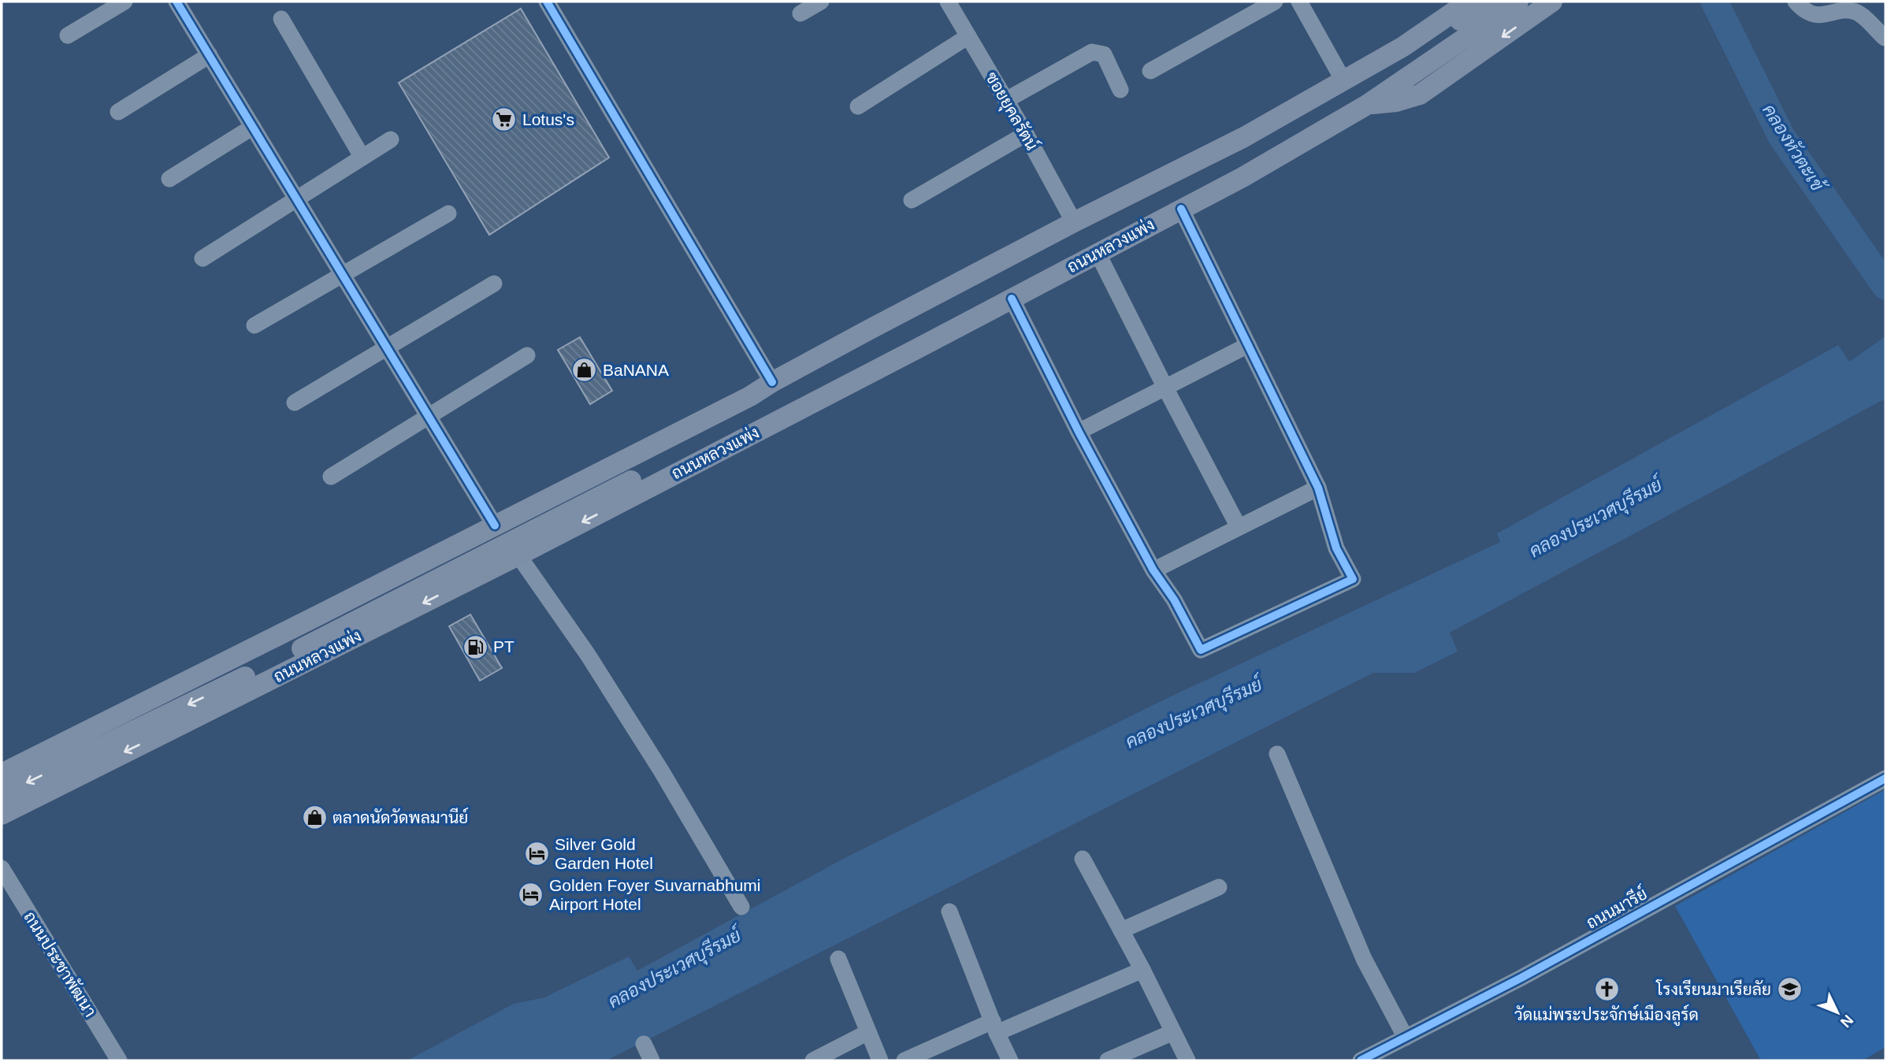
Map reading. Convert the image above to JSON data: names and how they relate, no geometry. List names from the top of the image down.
{
  "streets": {
    "main road": ["ถนนหลวงแพ่ง"],
    "street": ["ซอยยุคลรัตน์", "ถนนมารีย์", "ถนนประชาพัฒนา"]
  },
  "water": ["คลองหัวตะเข้", "คลองประเวศบุรีรมย์"],
  "places": {
    "supermarket": ["Lotus's"],
    "shop": ["BaNANA", "ตลาดนัดวัดพลมานีย์"],
    "fuel station": ["PT"],
    "hotel": ["Silver Gold Garden Hotel", "Golden Foyer Suvarnabhumi Airport Hotel"],
    "church": ["วัดแม่พระประจักษ์เมืองลูร์ด"],
    "school or university": ["โรงเรียนมาเรียลัย"]
  },
  "north": "bottom right"
}
